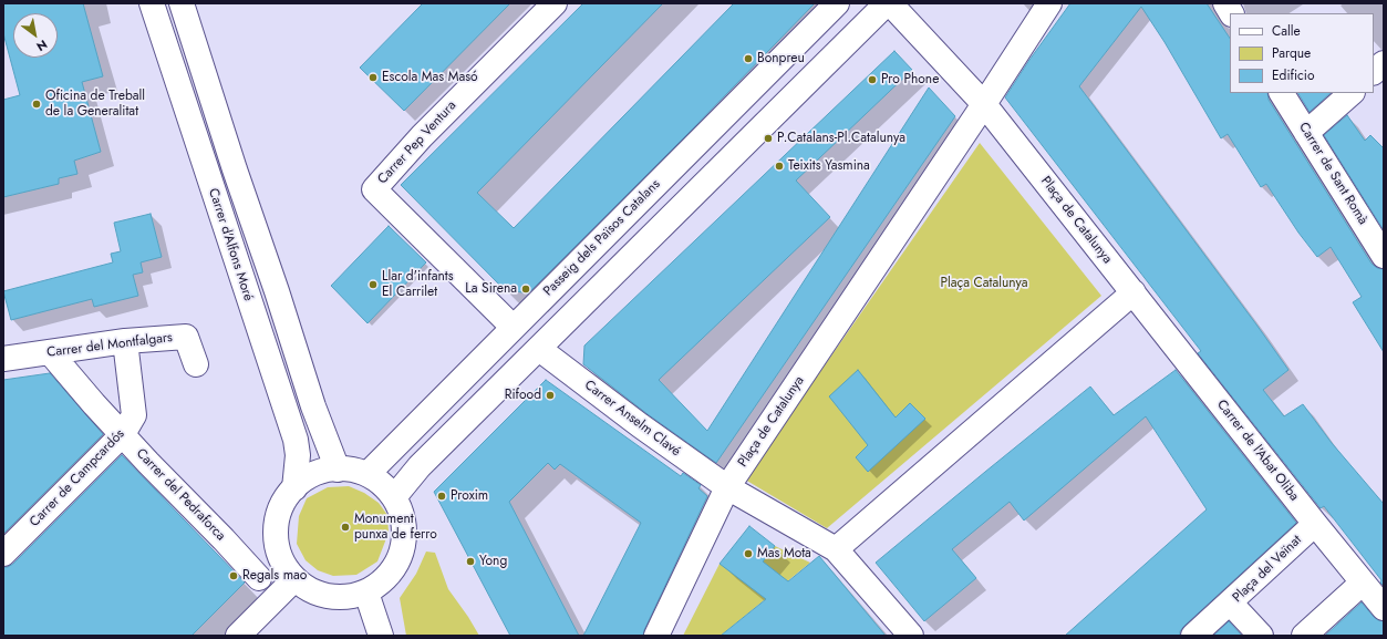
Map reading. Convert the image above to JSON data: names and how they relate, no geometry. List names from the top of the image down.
{
  "streets": {
    "street": [
      "Carrer Pep Ventura",
      "Carrer de Sant Romà",
      "Plaça de Catalunya",
      "Passeig dels Països Catalans",
      "Carrer d'Alfons Moré",
      "Carrer del Montfalgars",
      "Carrer Anselm Clavé",
      "Carrer de l'Abat Oliba",
      "Carrer de Campcardós",
      "Carrer del Pedraforca",
      "Plaça del Veïnat"
    ]
  },
  "crossings": [
    ["Carrer Pep Ventura", "Passeig dels Països Catalans"],
    ["Plaça de Catalunya", "Carrer Anselm Clavé"],
    ["Plaça de Catalunya", "Carrer de l'Abat Oliba"],
    ["Passeig dels Països Catalans", "Carrer d'Alfons Moré"],
    ["Carrer del Montfalgars", "Carrer de Campcardós"],
    ["Carrer del Montfalgars", "Carrer del Pedraforca"],
    ["Carrer de l'Abat Oliba", "Plaça del Veïnat"],
    ["Carrer de Campcardós", "Carrer del Pedraforca"]
  ],
  "parks": ["Plaça Catalunya"],
  "places": [
    "Bonpreu",
    "Escola Mas Masó",
    "Pro Phone",
    "Oficina de Treball de la Generalitat",
    "P.Catalans-Pl.Catalunya",
    "Teixits Yasmina",
    "Llar d'infants El Carrilet",
    "La Sirena",
    "Rifood",
    "Proxim",
    "Monument punxa de ferro",
    "Mas Mota",
    "Yong",
    "Regals mao"
  ],
  "legend": ["Calle", "Parque", "Edificio"],
  "north": "bottom right"
}
